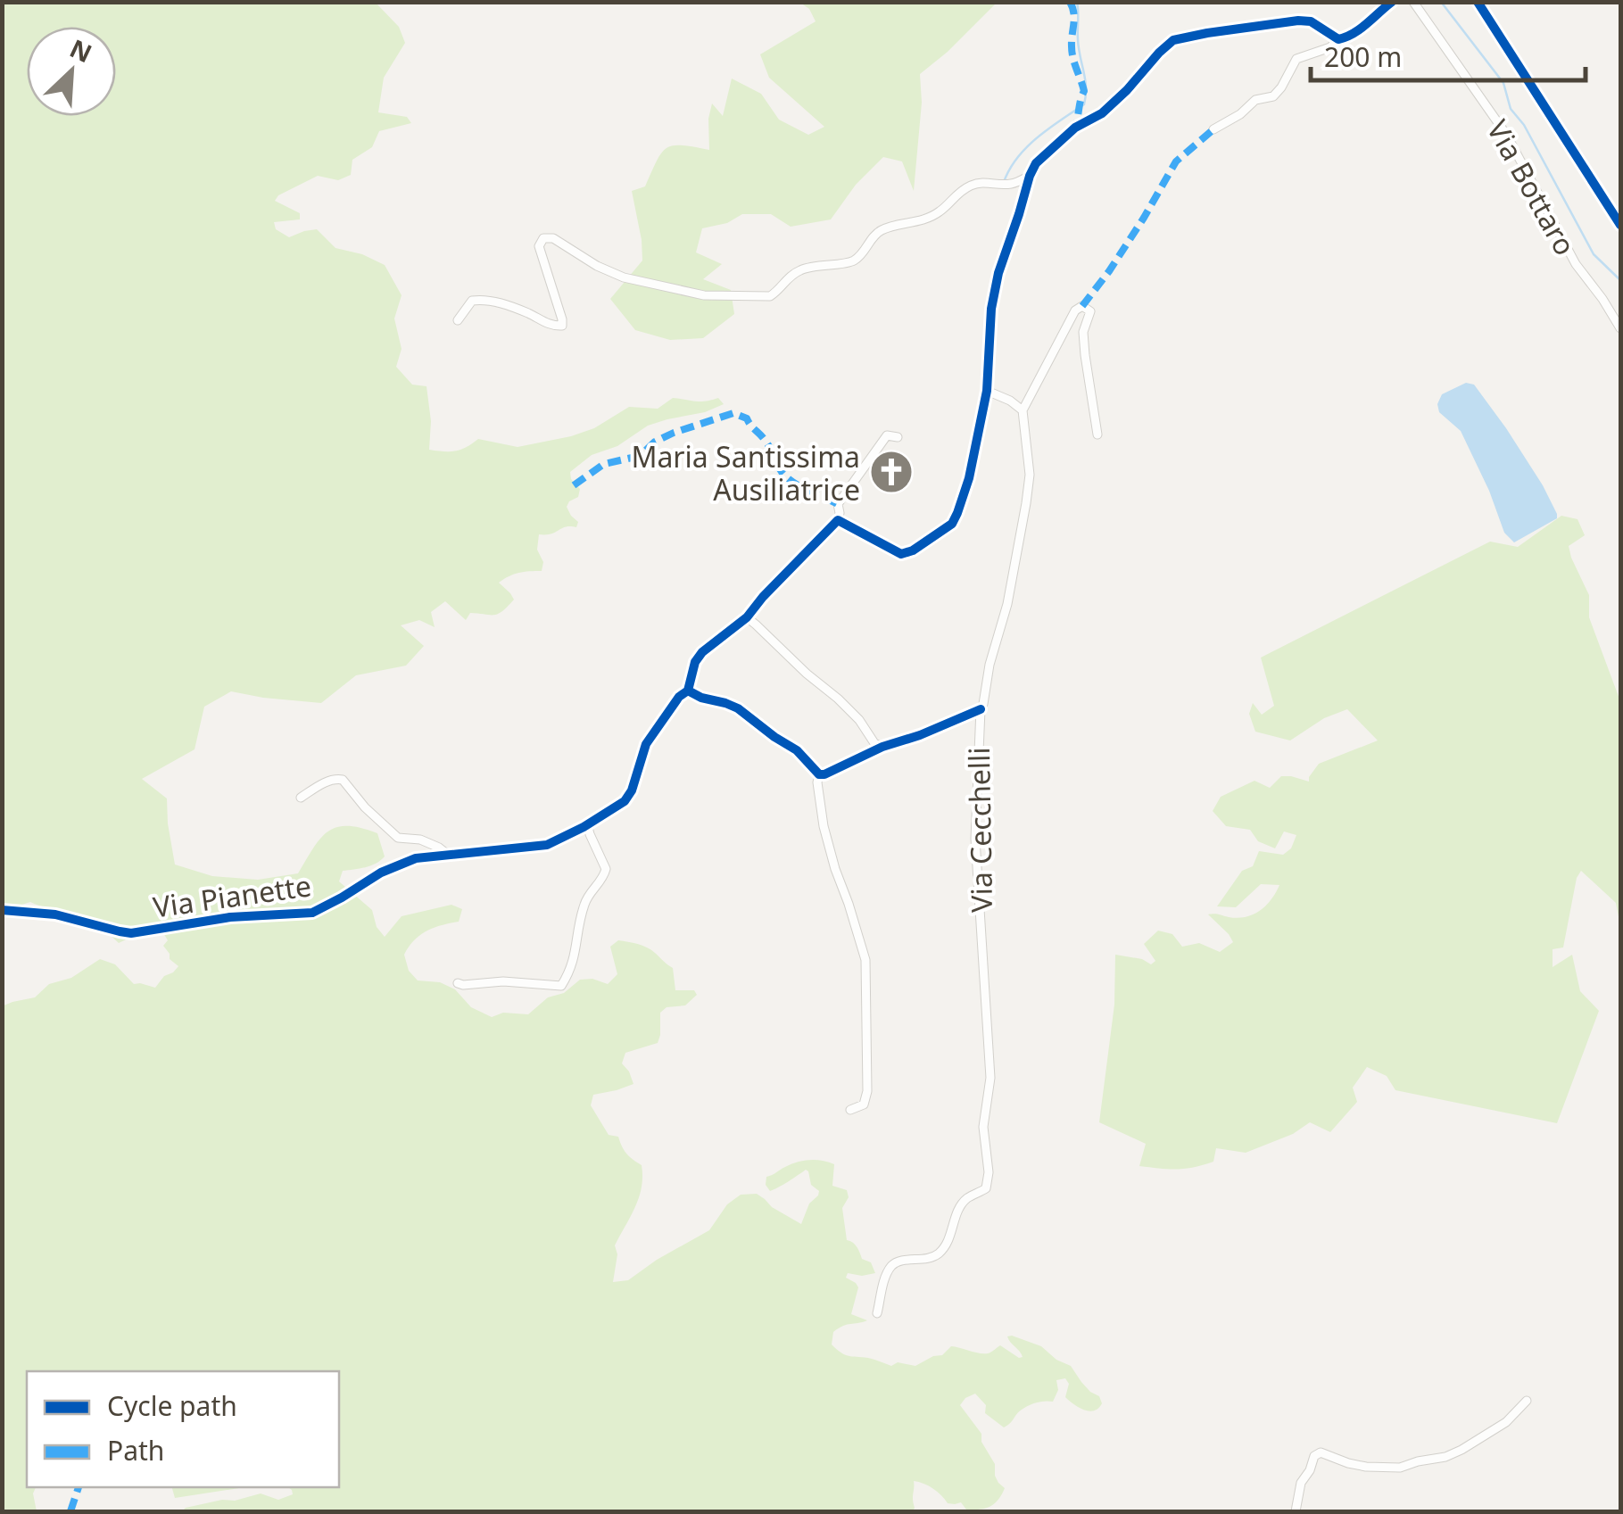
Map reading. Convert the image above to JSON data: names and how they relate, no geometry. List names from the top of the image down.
{
  "streets": {
    "street": ["Via Bottaro", "Via Cecchelli", "Via Pianette"]
  },
  "places": {
    "church": ["Maria Santissima Ausiliatrice"]
  },
  "legend": ["Cycle path", "Path"],
  "scale_bar": "200 m",
  "north": "top right"
}
